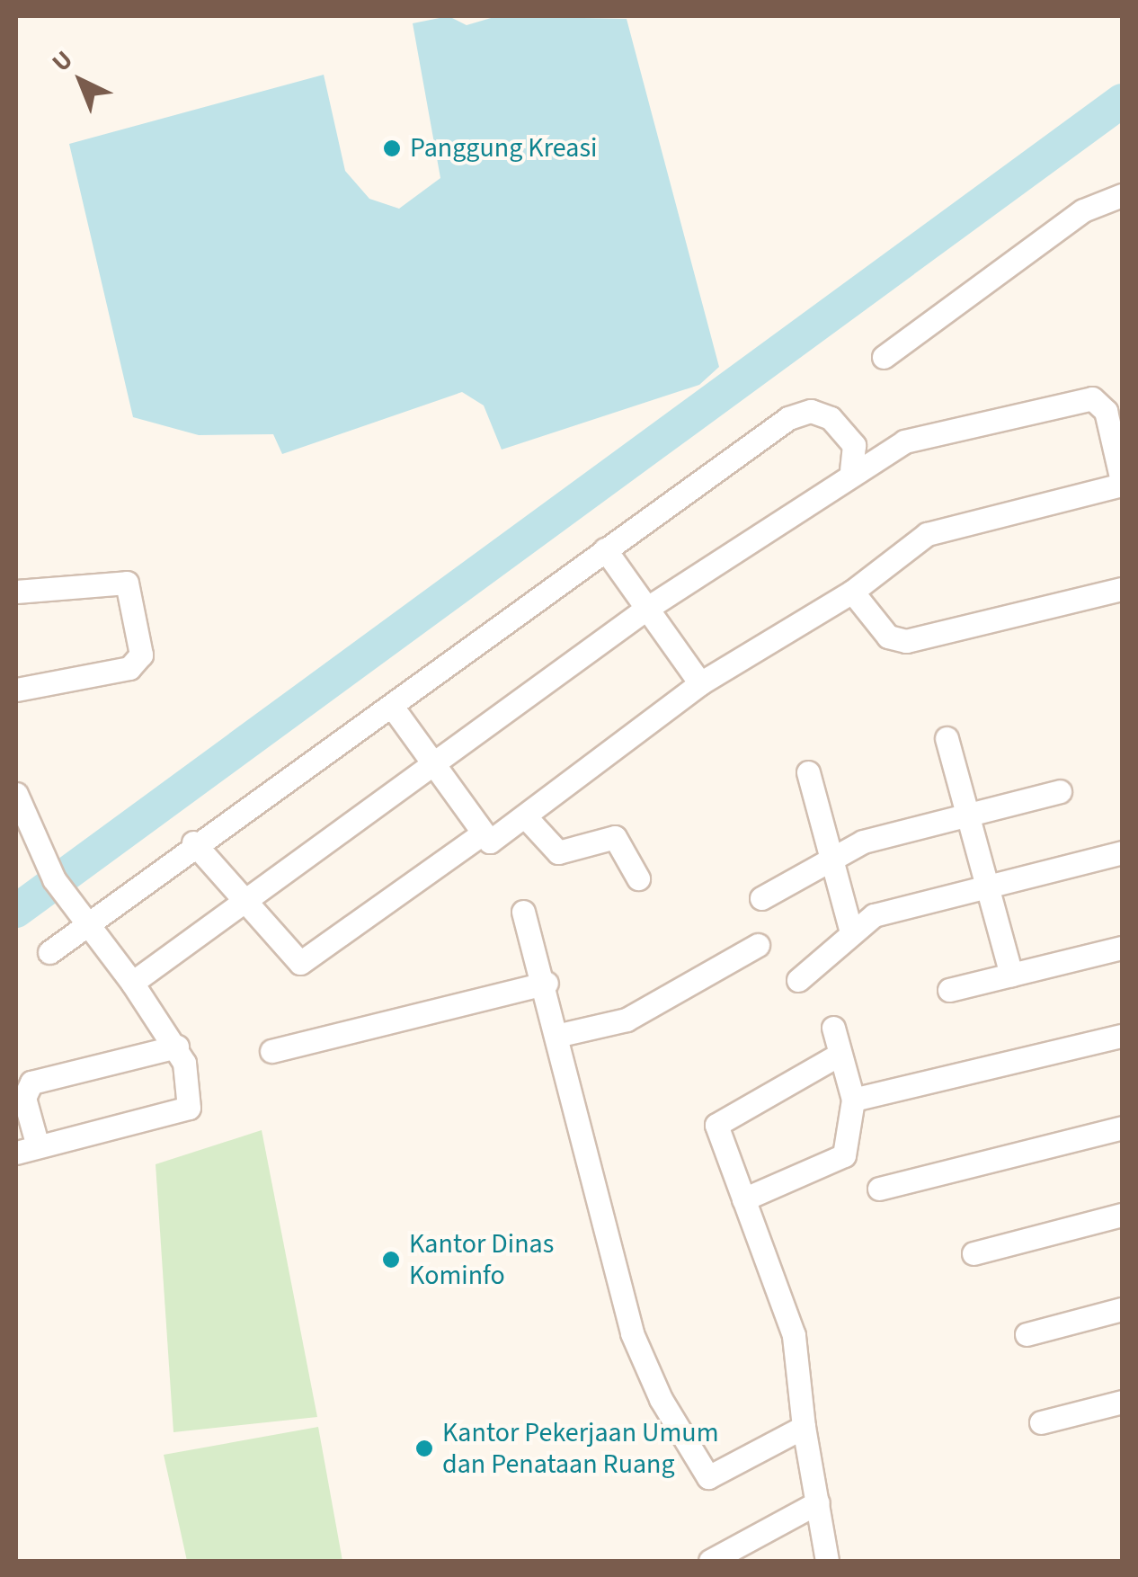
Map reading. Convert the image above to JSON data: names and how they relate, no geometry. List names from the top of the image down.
{
  "places": ["Panggung Kreasi", "Kantor Dinas Kominfo", "Kantor Pekerjaan Umum dan Penataan Ruang"],
  "north": "top left"
}
